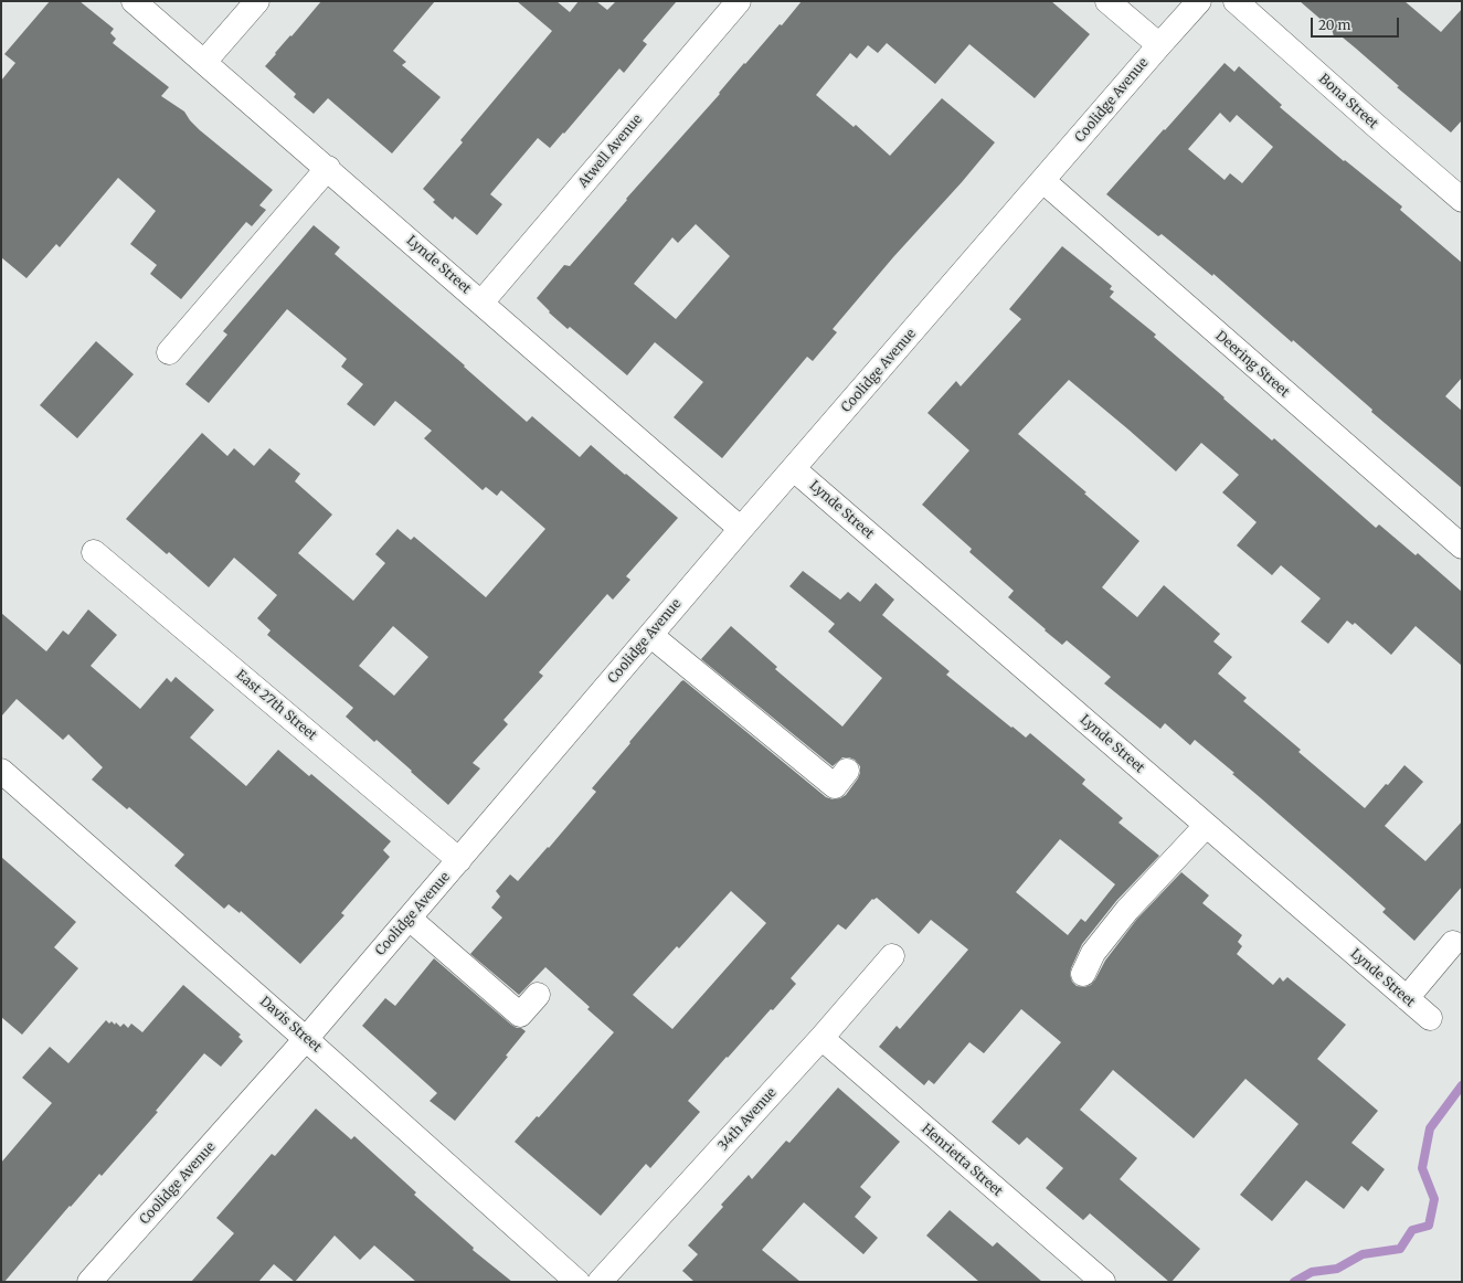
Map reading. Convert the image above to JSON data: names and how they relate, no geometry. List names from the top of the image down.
{
  "streets": {
    "street": [
      "Coolidge Avenue",
      "Bona Street",
      "Atwell Avenue",
      "Lynde Street",
      "Deering Street",
      "East 27th Street",
      "Davis Street",
      "34th Avenue",
      "Henrietta Street"
    ]
  },
  "crossings": [
    ["Coolidge Avenue", "Lynde Street"],
    ["Coolidge Avenue", "Deering Street"],
    ["Coolidge Avenue", "East 27th Street"],
    ["Coolidge Avenue", "Davis Street"],
    ["Atwell Avenue", "Lynde Street"],
    ["34th Avenue", "Henrietta Street"]
  ],
  "scale_bar": "20 m"
}
